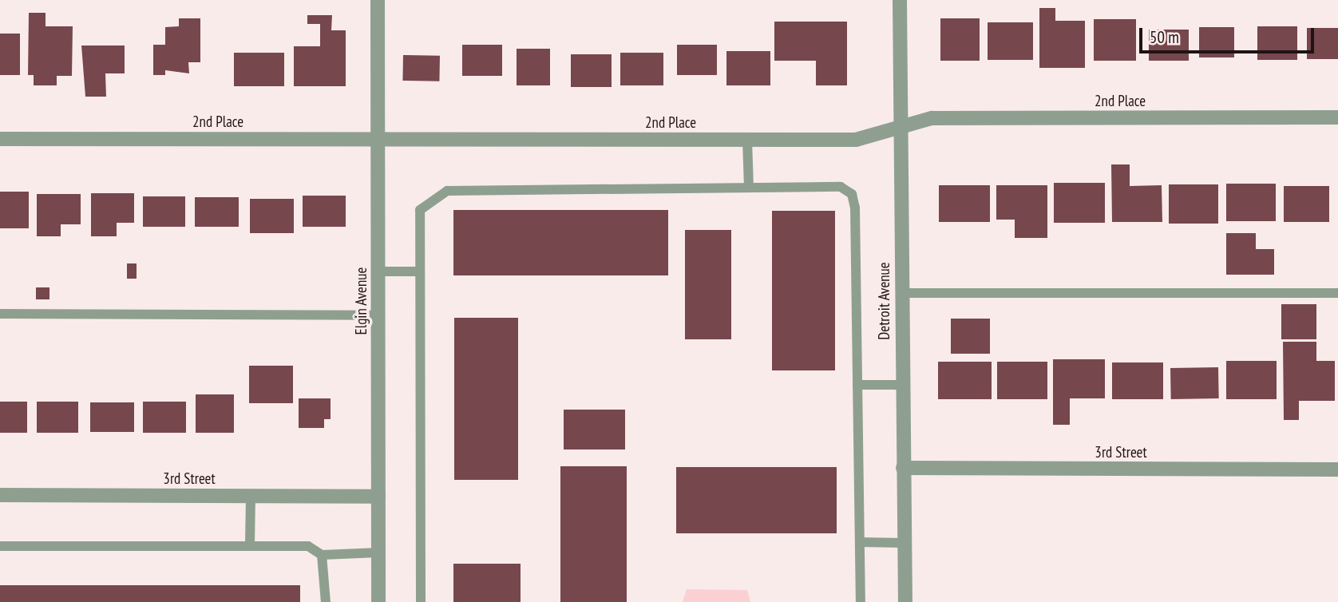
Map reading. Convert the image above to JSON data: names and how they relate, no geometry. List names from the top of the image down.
{
  "streets": {
    "street": [
      "2nd Place",
      "Elgin Avenue",
      "Detroit Avenue",
      "3rd Street"
    ]
  },
  "crossings": [
    ["2nd Place", "Elgin Avenue"],
    ["2nd Place", "Detroit Avenue"],
    ["Elgin Avenue", "3rd Street"],
    ["Detroit Avenue", "3rd Street"]
  ],
  "scale_bar": "50 m"
}
